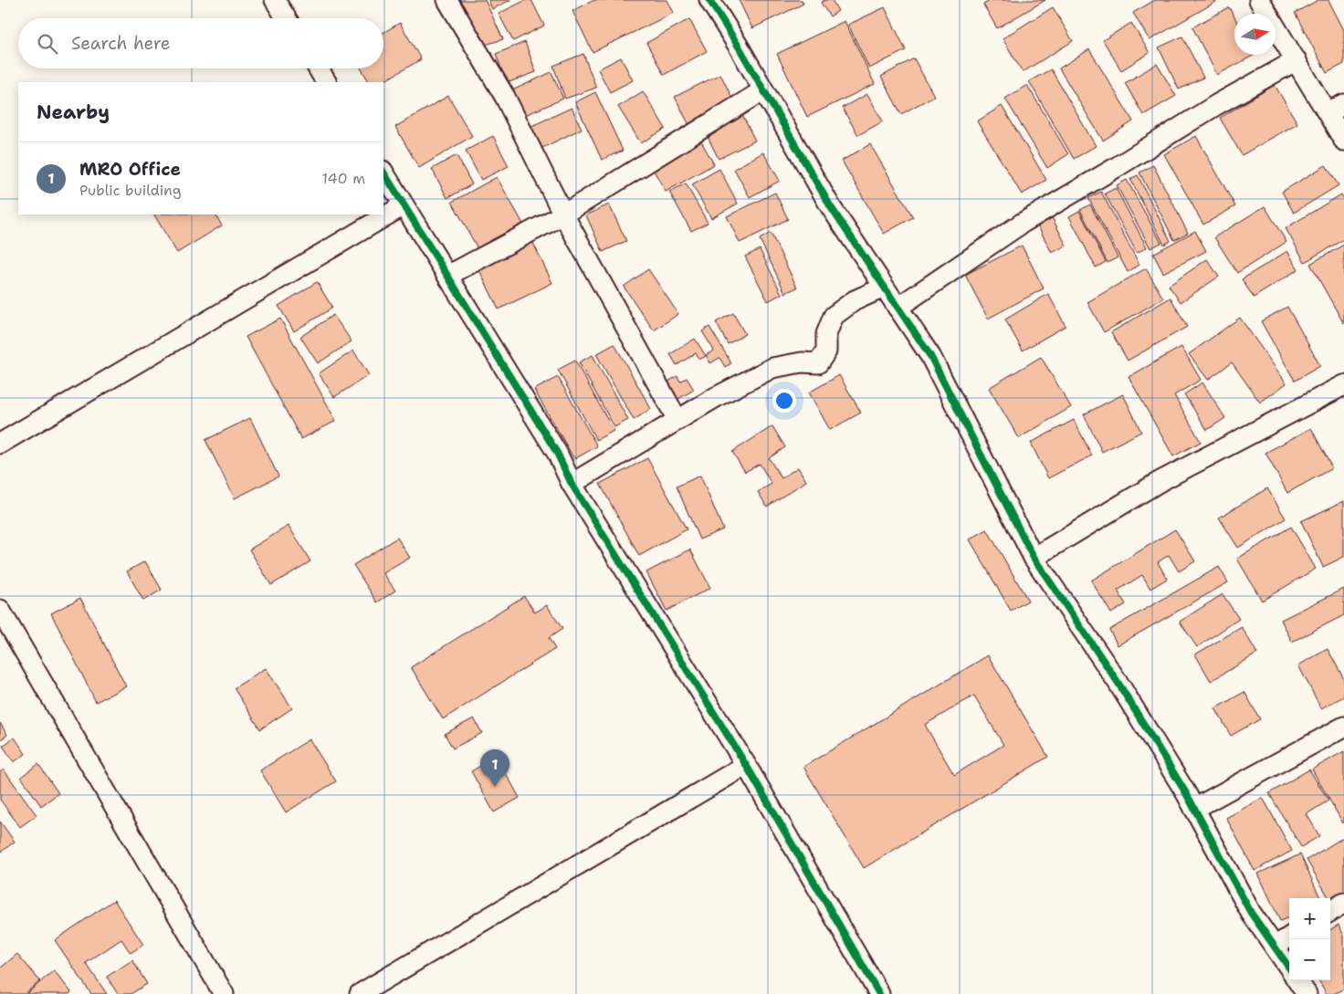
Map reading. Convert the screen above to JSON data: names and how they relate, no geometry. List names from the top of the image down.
{
  "north": "right",
  "page": {
    "search": "Search here",
    "heading": "Nearby",
    "list": [
      {
        "mark": "1",
        "name": "MRO Office",
        "note": "Public building",
        "value": "140 m"
      }
    ],
    "pins": "1",
    "map_buttons": ["+", "−"]
  }
}
